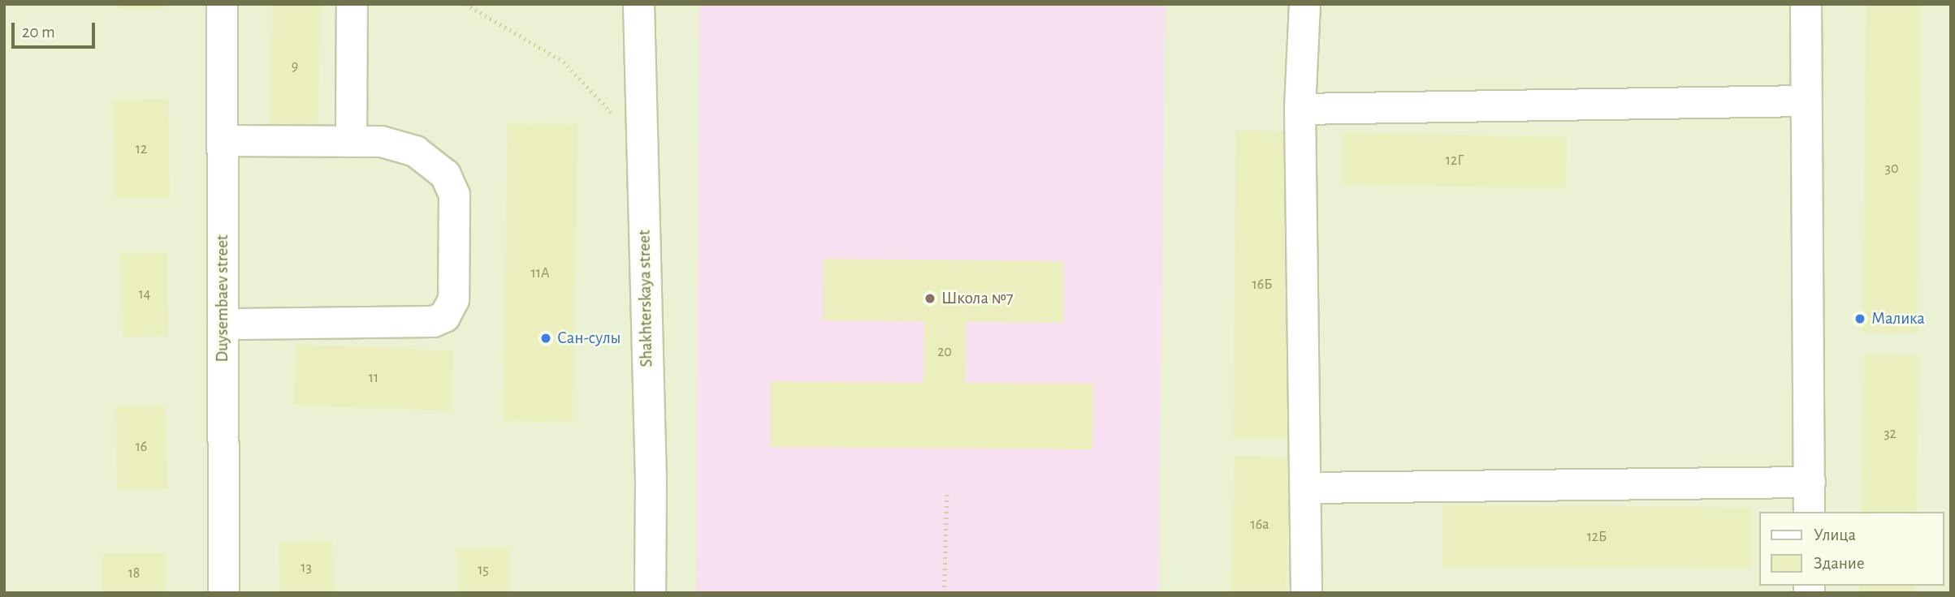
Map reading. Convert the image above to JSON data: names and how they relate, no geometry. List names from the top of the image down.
{
  "streets": {
    "street": ["Duysembaev street", "Shakhterskaya street"]
  },
  "places": ["Школа №7", "Малика", "Сан-сулы"],
  "house_numbers": [
    "9",
    "12",
    "12Г",
    "30",
    "11А",
    "16Б",
    "14",
    "20",
    "11",
    "32",
    "16",
    "16а",
    "12Б",
    "13",
    "15",
    "18"
  ],
  "legend": ["Улица", "Здание"],
  "scale_bar": "20 m"
}
